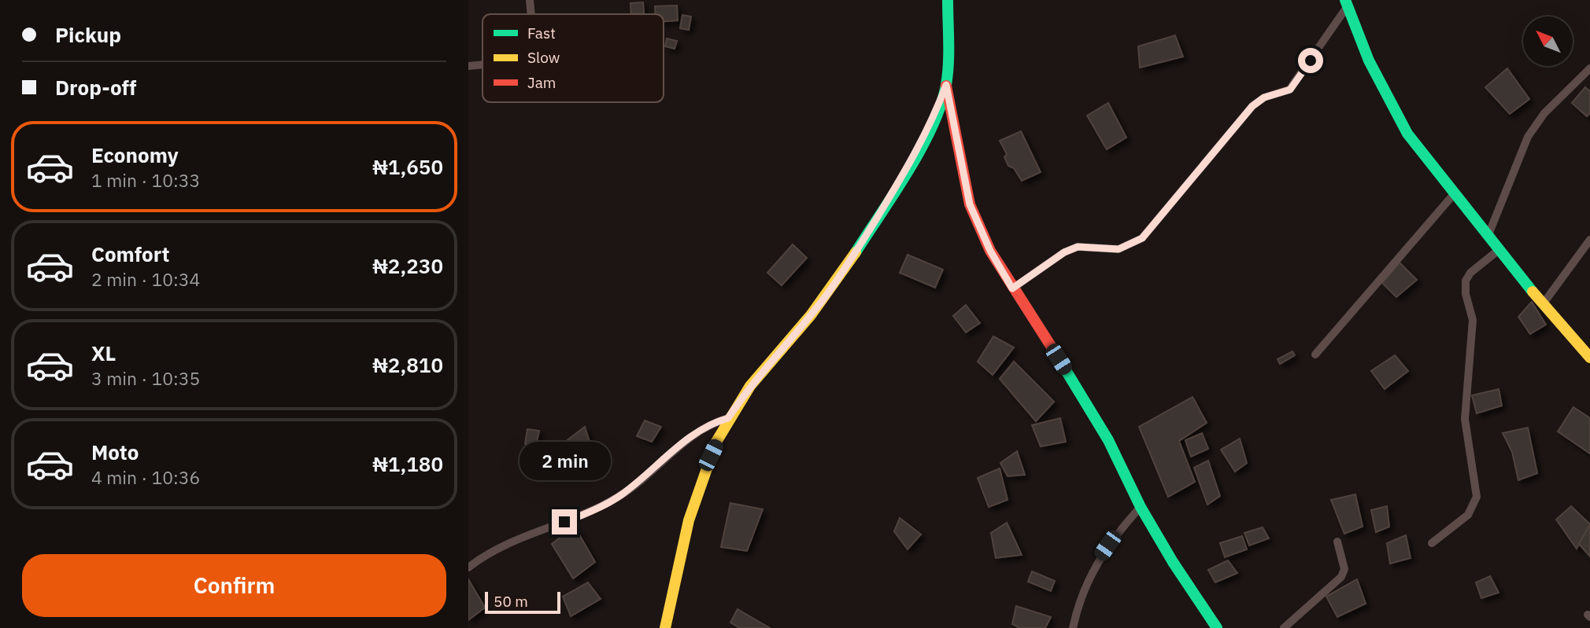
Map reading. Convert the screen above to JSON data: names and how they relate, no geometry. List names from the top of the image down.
{
  "legend": ["Fast", "Slow", "Jam"],
  "scale_bar": "50 m",
  "north": "top left",
  "page": {
    "banner": ["Pickup", "Drop-off"],
    "list": [
      {
        "name": "Economy",
        "note": "1 min · 10:33",
        "value": "₦1,650"
      },
      {
        "name": "Comfort",
        "note": "2 min · 10:34",
        "value": "₦2,230"
      },
      {
        "name": "XL",
        "note": "3 min · 10:35",
        "value": "₦2,810"
      },
      {
        "name": "Moto",
        "note": "4 min · 10:36",
        "value": "₦1,180"
      }
    ],
    "bubble": "2 min",
    "buttons": "Confirm",
    "scale": "50 m"
  }
}
